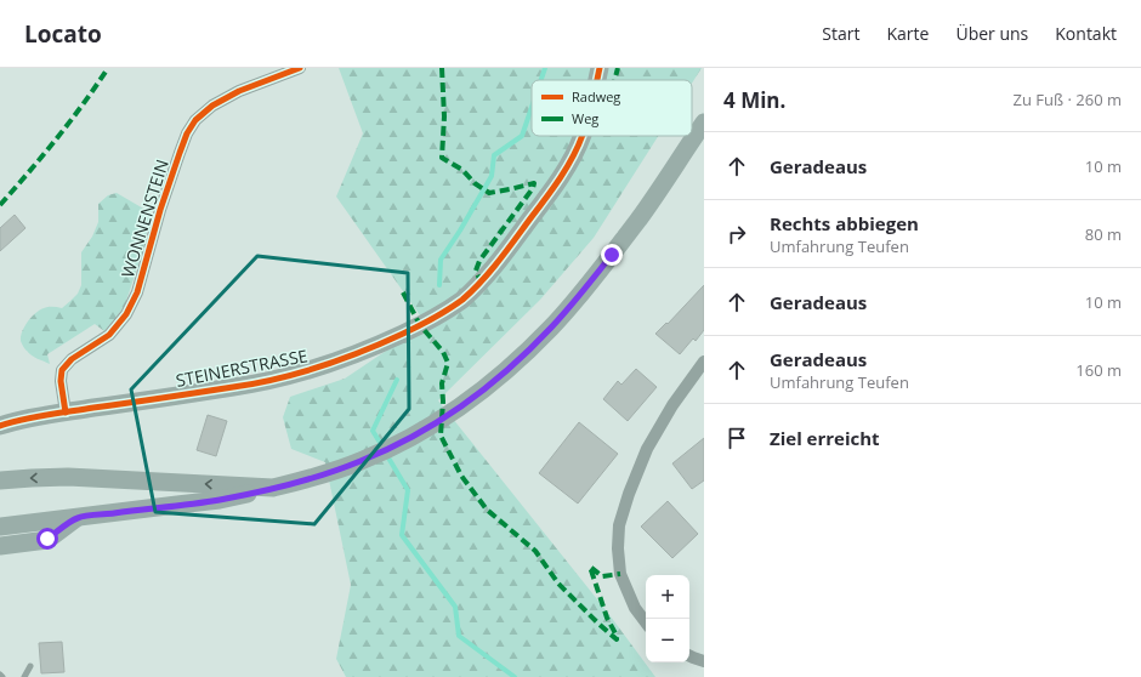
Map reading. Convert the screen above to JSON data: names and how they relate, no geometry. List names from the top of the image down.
{
  "streets": {
    "main road": ["STEINERSTRASSE"],
    "street": ["WONNENSTEIN"]
  },
  "crossings": [
    ["WONNENSTEIN", "STEINERSTRASSE"]
  ],
  "legend": ["Radweg", "Weg"],
  "page": {
    "header": "Locato",
    "nav": [
      "Start",
      "Karte",
      "Über uns",
      "Kontakt"
    ],
    "heading": ["4 Min.", "Zu Fuß · 260 m"],
    "list": [
      ["Geradeaus", "10 m"],
      ["Rechts abbiegen", "Umfahrung Teufen", "80 m"],
      ["Geradeaus", "10 m"],
      ["Geradeaus", "Umfahrung Teufen", "160 m"],
      "Ziel erreicht"
    ],
    "map_buttons": ["+", "−"]
  }
}
